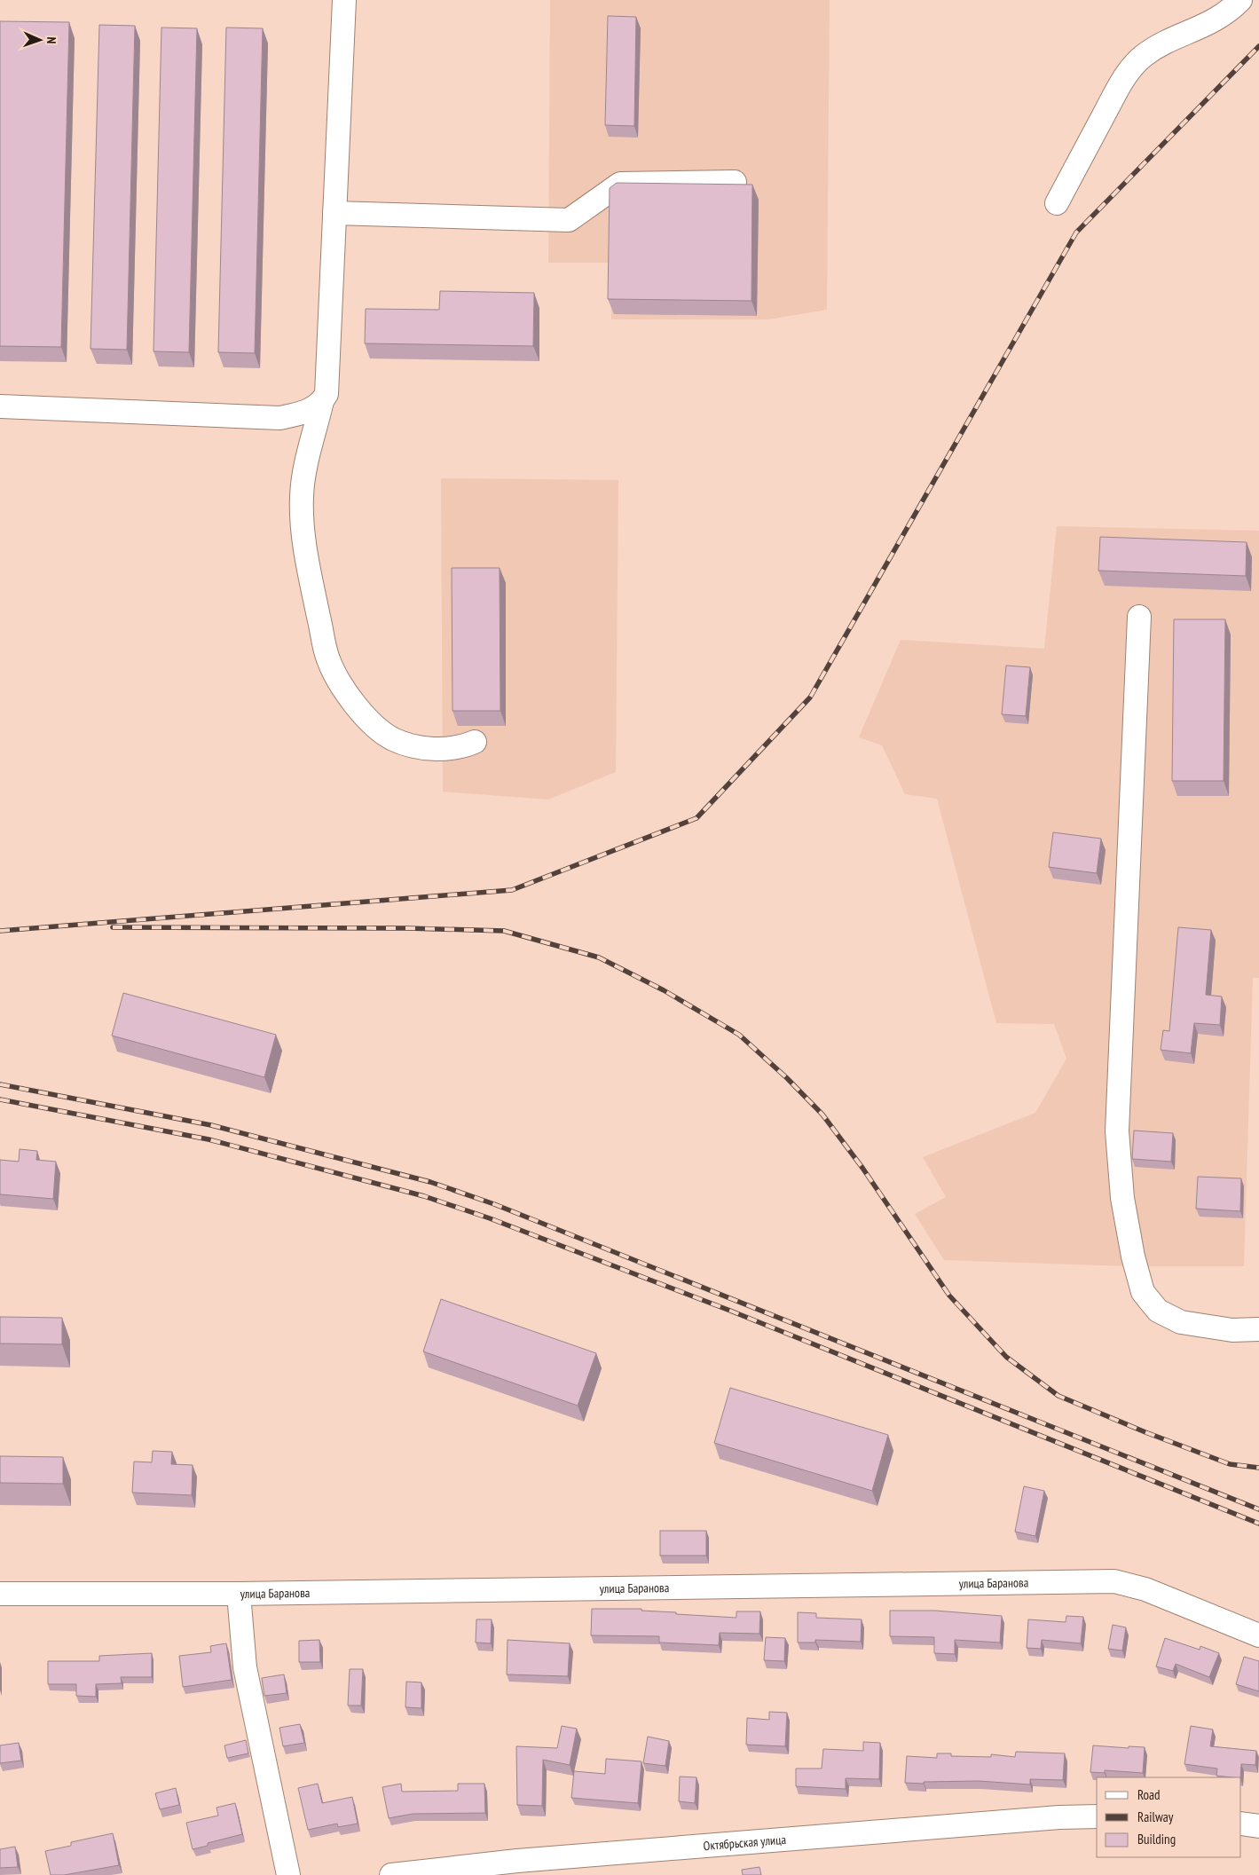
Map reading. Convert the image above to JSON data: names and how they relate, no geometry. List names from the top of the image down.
{
  "streets": {
    "street": ["улица Баранова", "Октябрьская улица"]
  },
  "legend": ["Road", "Railway", "Building"],
  "north": "right"
}
